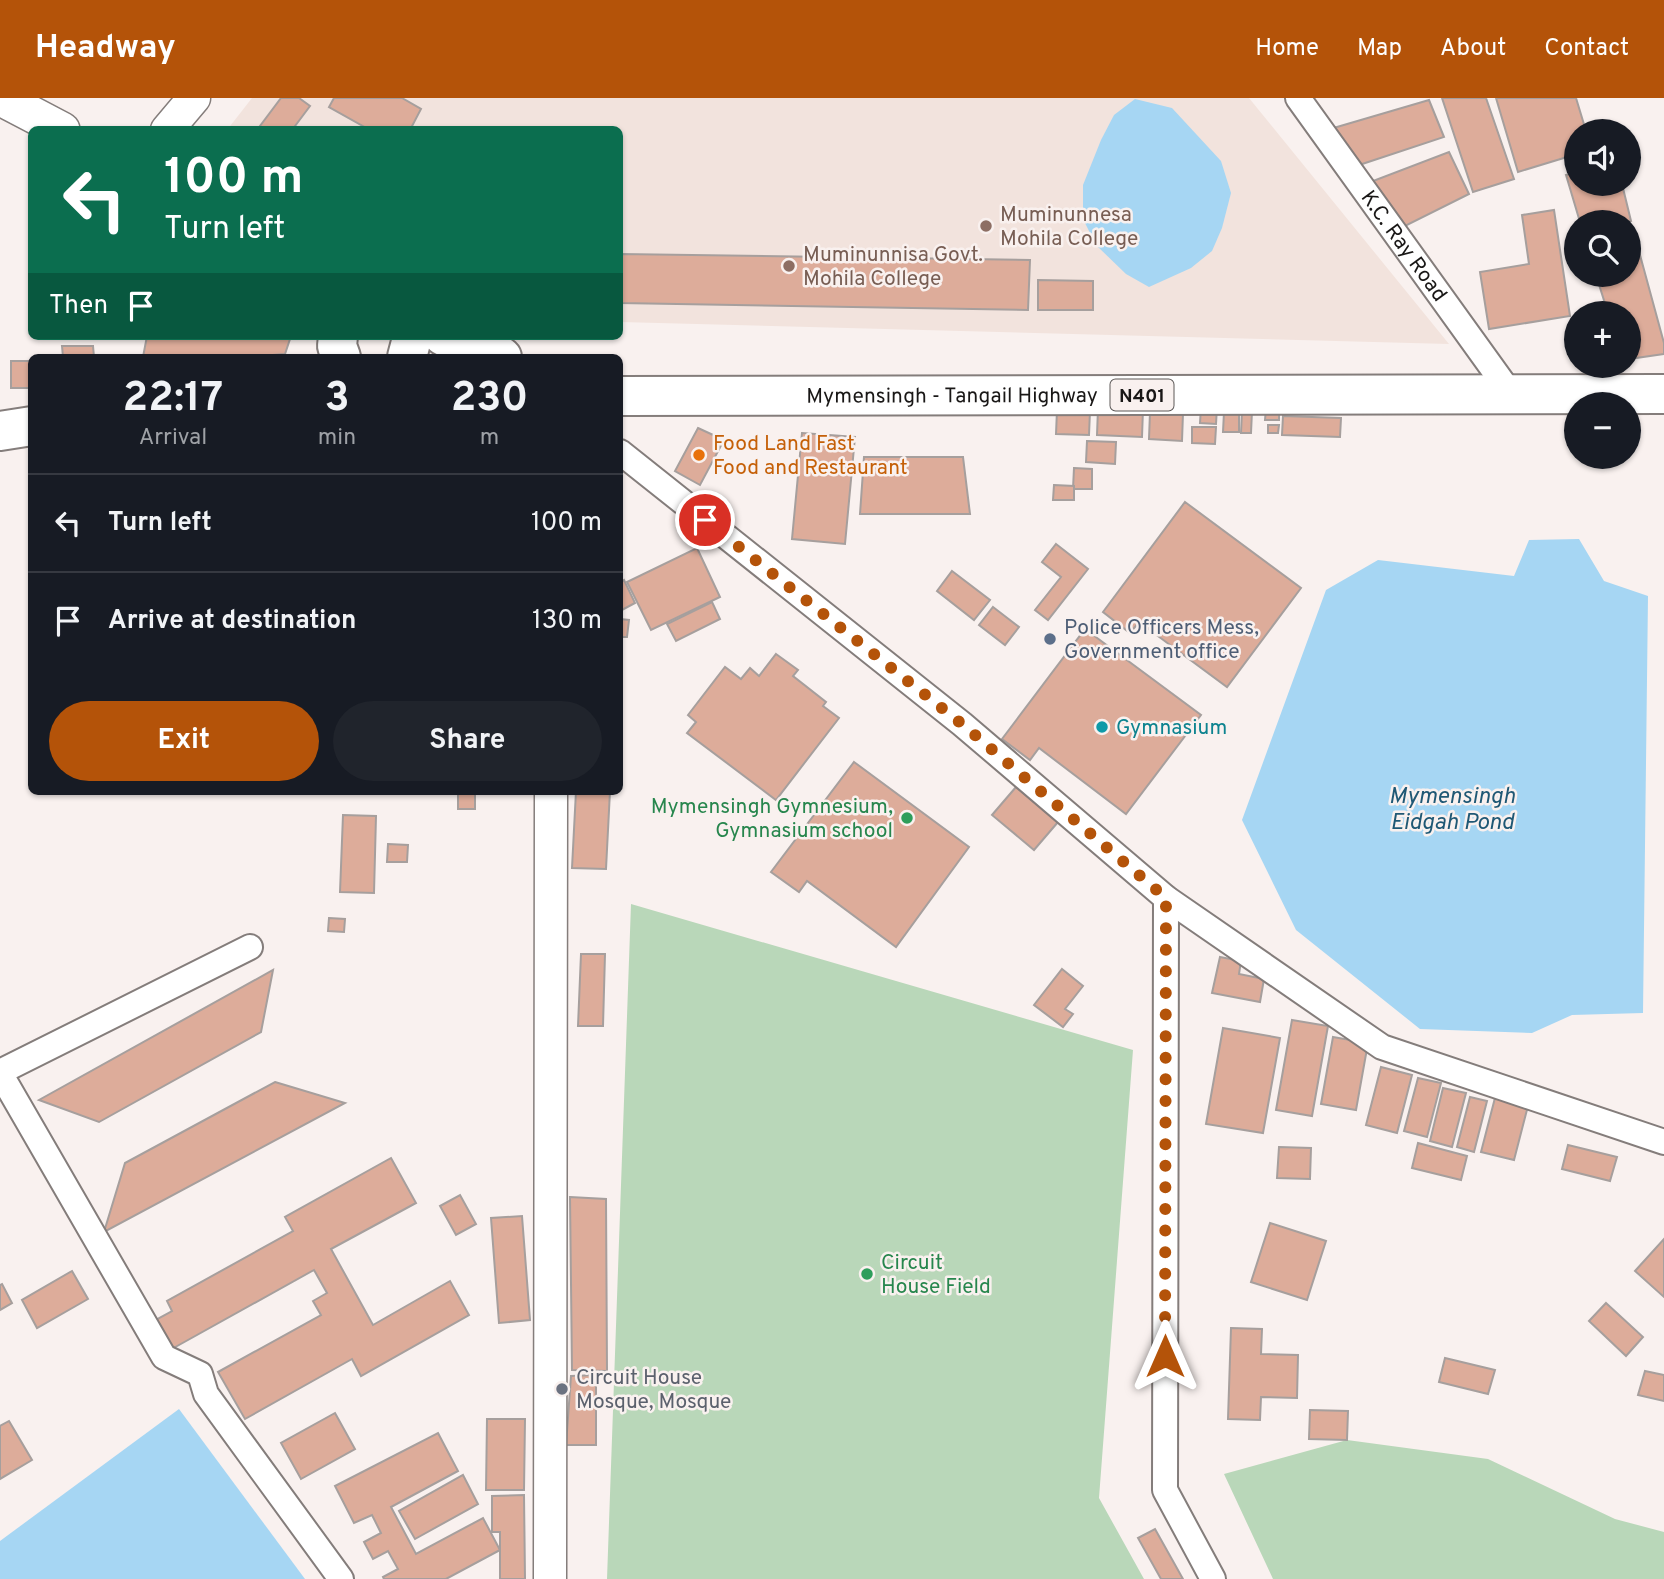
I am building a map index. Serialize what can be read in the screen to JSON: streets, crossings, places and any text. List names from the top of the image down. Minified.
{"streets":{"main road":["Mymensingh - Tangail Highway","N401"],"street":["K.C. Ray Road"]},"crossings":[["K.C. Ray Road","Mymensingh - Tangail Highway"]],"water":["Mymensingh Eidgah Pond"],"places":["Muminunnesa Mohila College","Muminunnisa Govt. Mohila College","Food Land Fast Food and Restaurant","Police Officers Mess, Government office","Gymnasium","Mymensingh Gymnesium, Gymnasium school","Circuit House Field","Circuit House Mosque, Mosque"],"page":{"header":"Headway","nav":["Home","Map","About","Contact"],"map_buttons":["+","−"],"turn":["100 m","Turn left"],"then":"Then","eta":["22:17","Arrival","3","min","230","m"],"list":[{"name":"Turn left","value":"100 m"},{"name":"Arrive at destination","value":"130 m"}],"buttons":["Exit","Share"]}}
